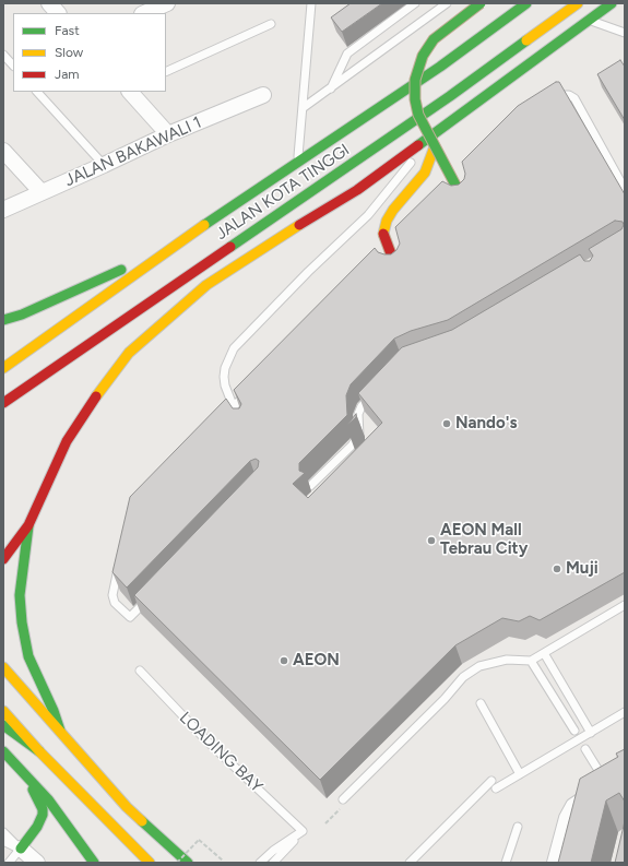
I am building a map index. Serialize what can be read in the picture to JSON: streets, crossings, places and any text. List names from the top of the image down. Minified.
{"streets":{"main road":["JALAN KOTA TINGGI"],"street":["JALAN BAKAWALI 1"],"lane":["LOADING BAY"]},"places":["Nando's","AEON Mall Tebrau City","Muji","AEON"],"legend":["Fast","Slow","Jam"]}
